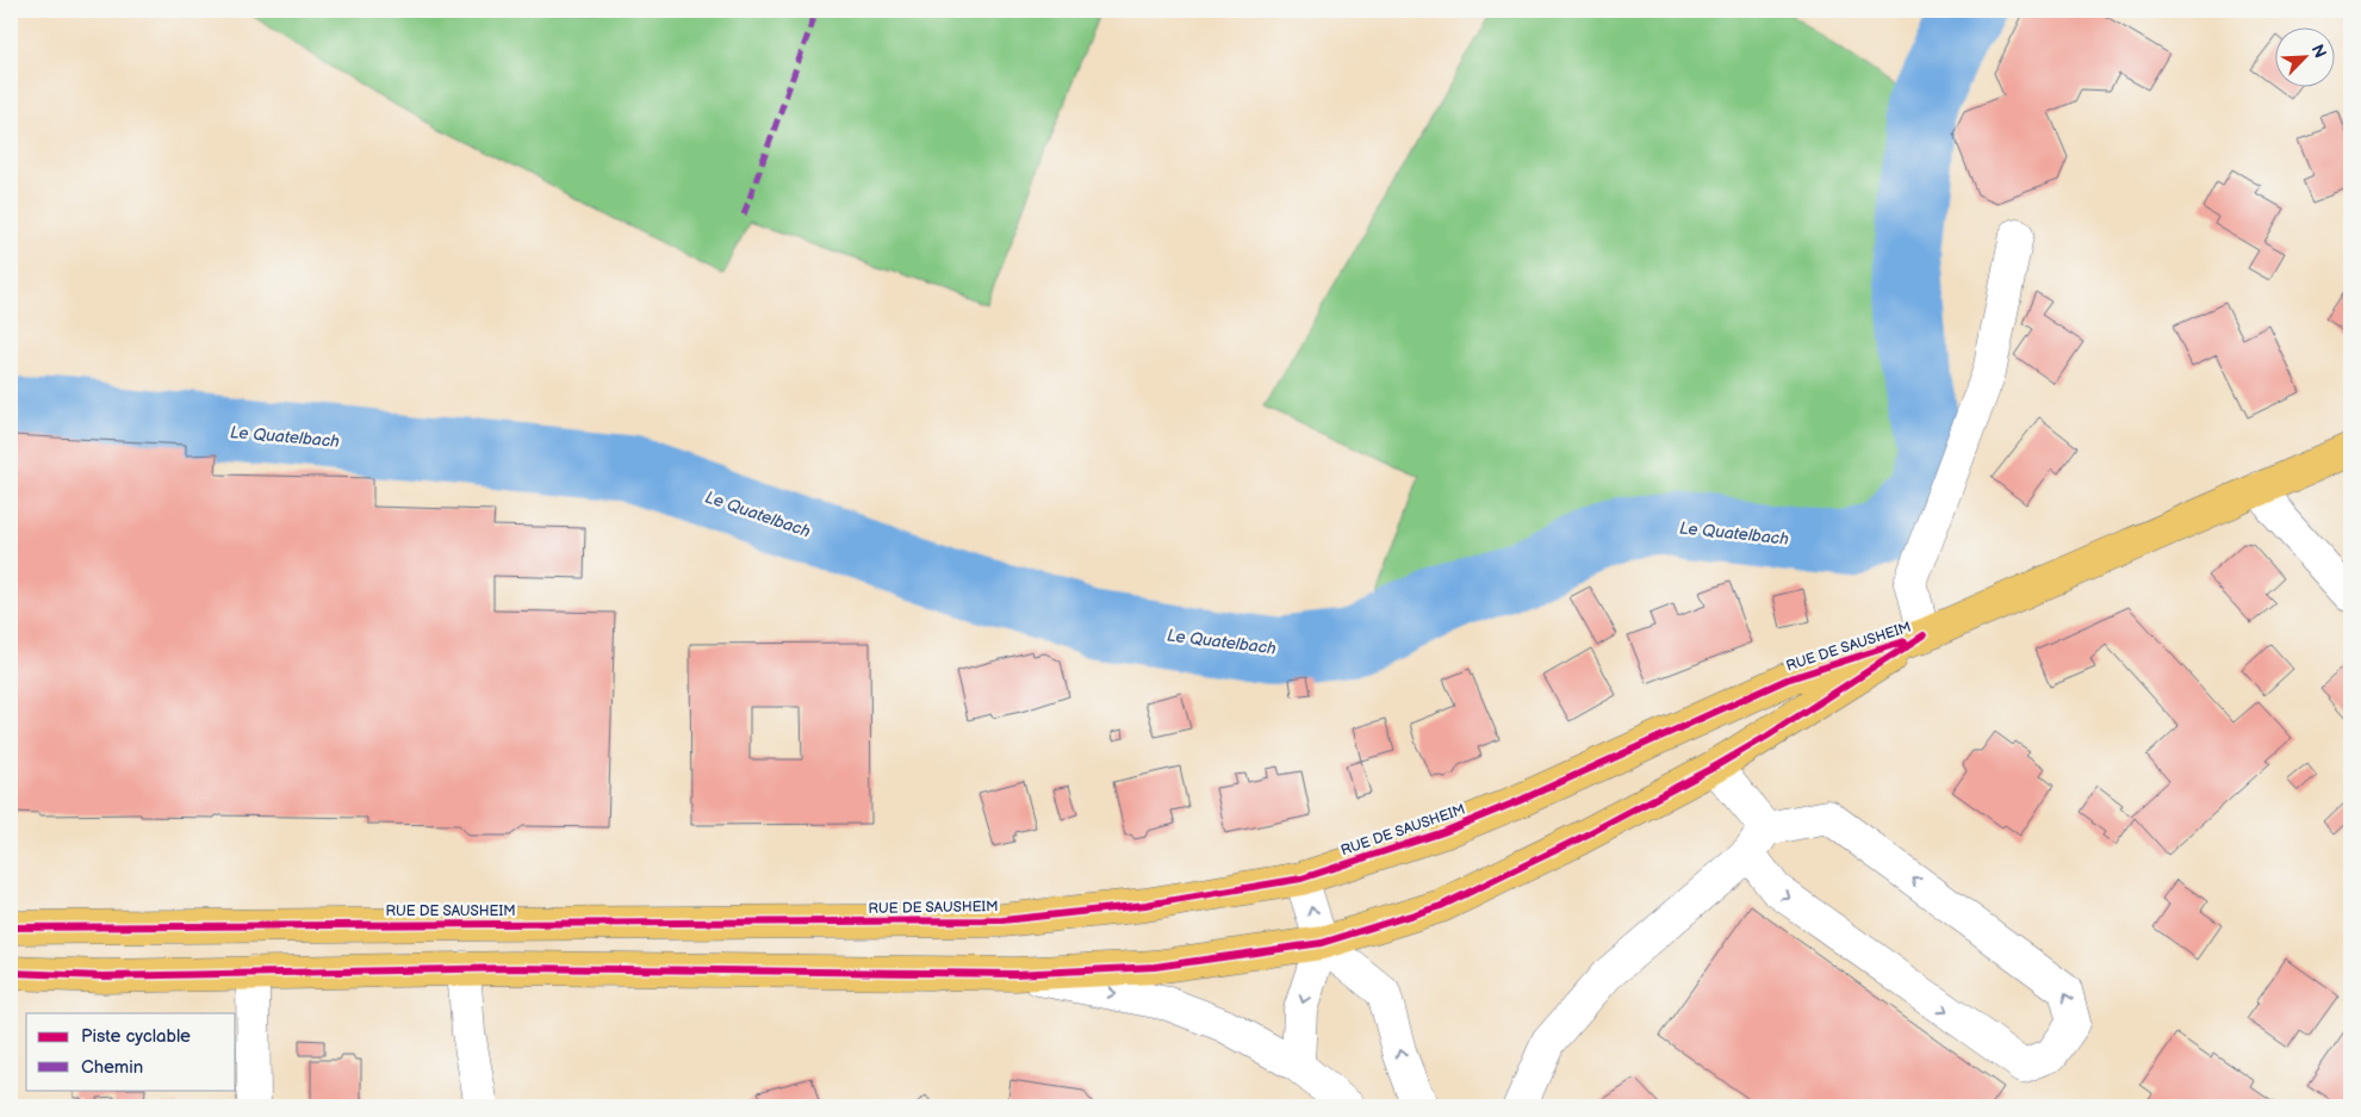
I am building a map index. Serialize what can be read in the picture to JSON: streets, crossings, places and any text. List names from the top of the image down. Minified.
{"streets":{"main road":["RUE DE SAUSHEIM"]},"water":["Le Quatelbach"],"legend":["Piste cyclable","Chemin"],"north":"top right"}
